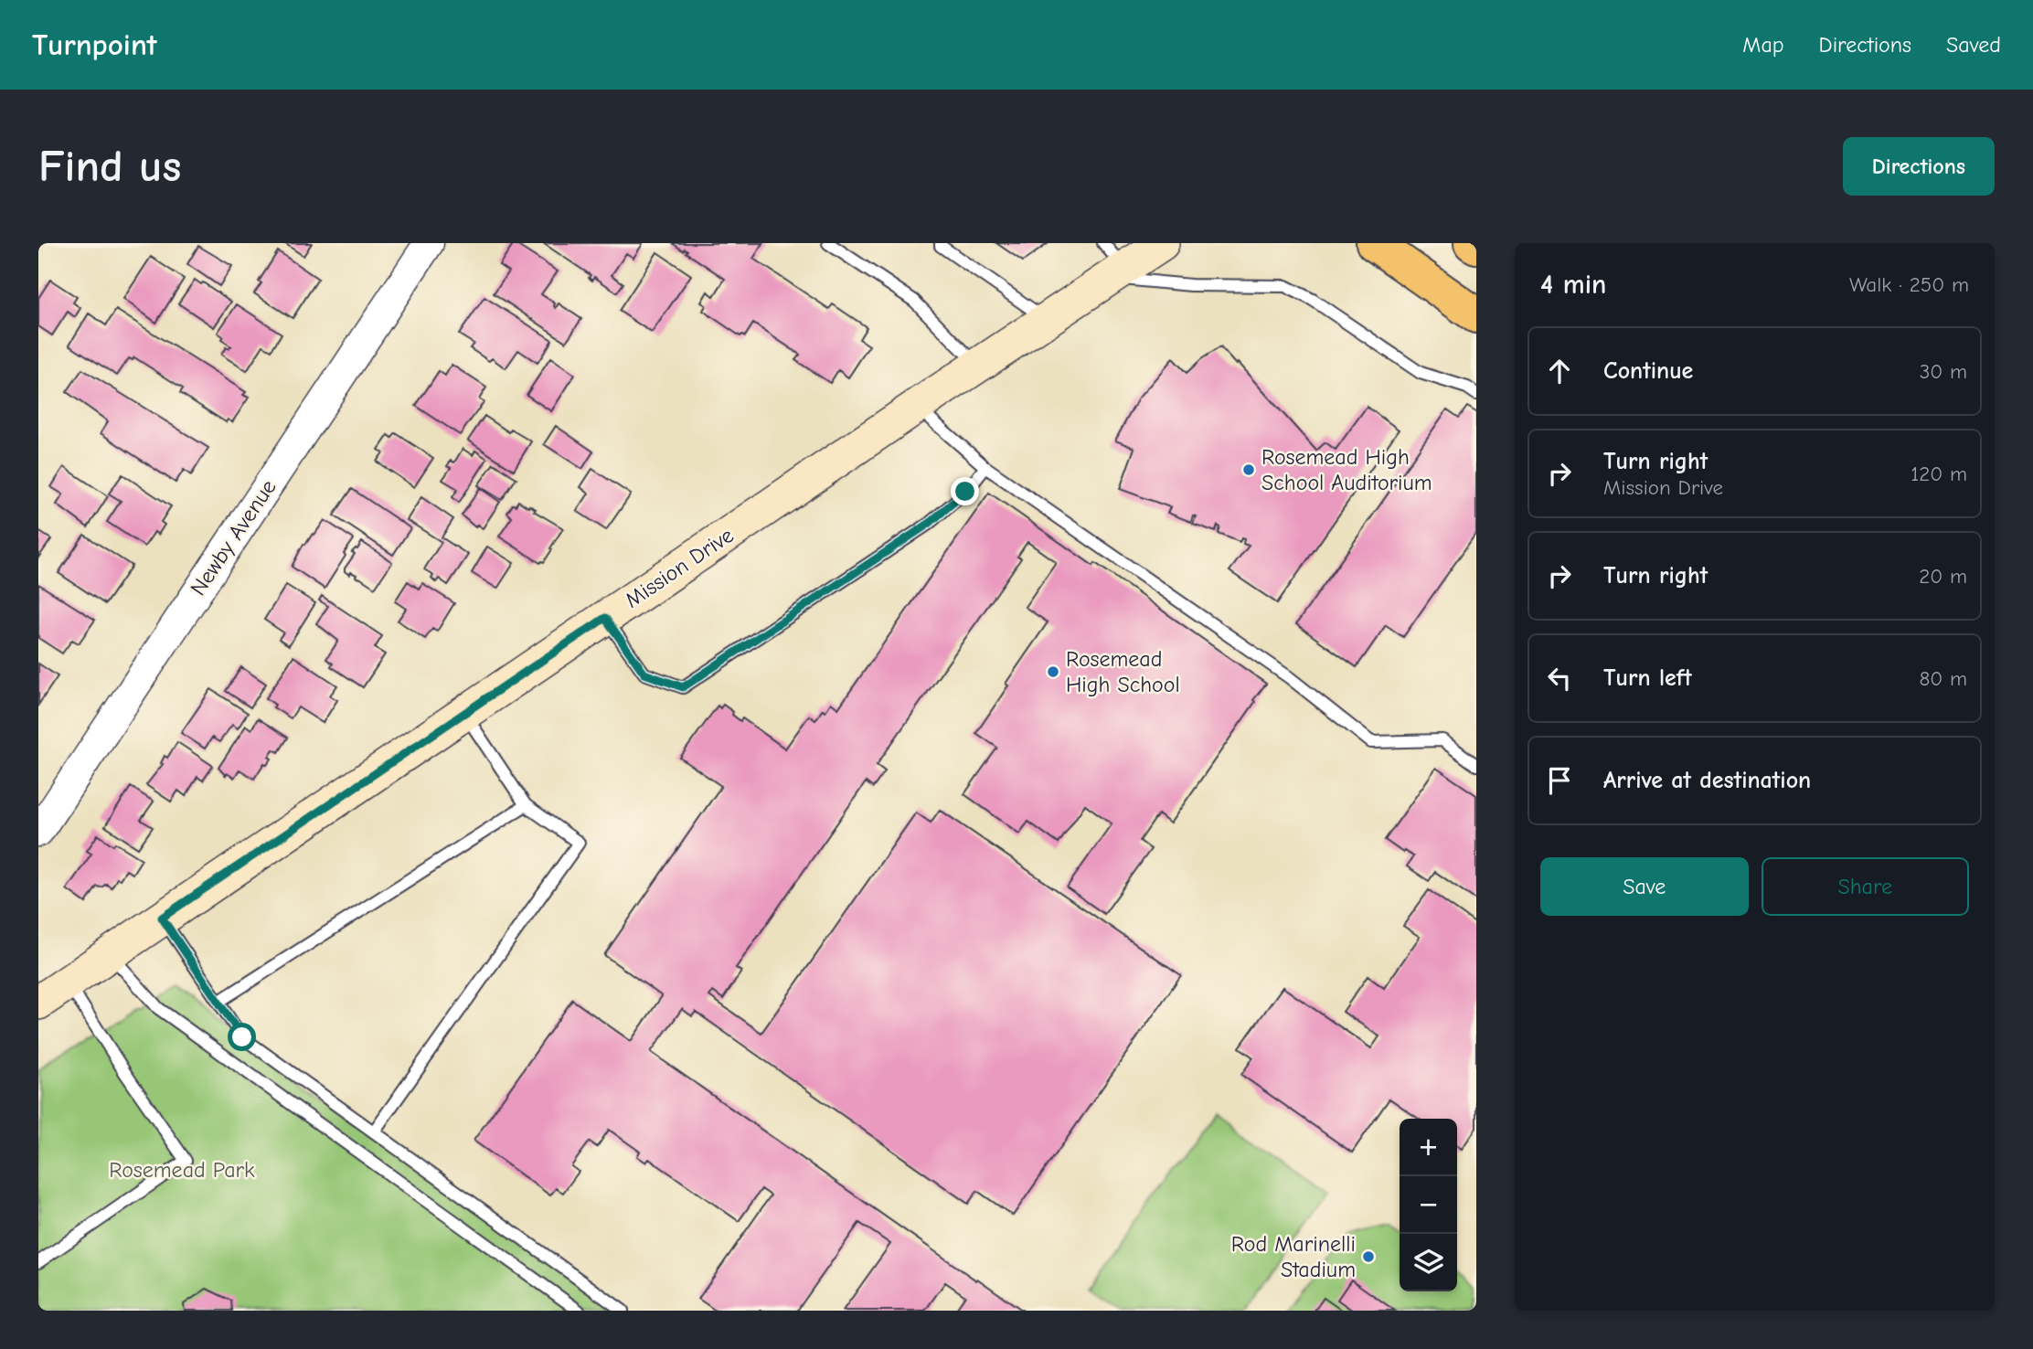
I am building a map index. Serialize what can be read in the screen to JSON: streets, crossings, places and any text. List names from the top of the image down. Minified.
{"streets":{"main road":["Mission Drive"],"street":["Newby Avenue"]},"parks":["Rosemead Park"],"places":["Rosemead High School Auditorium","Rosemead High School","Rod Marinelli Stadium"],"page":{"header":"Turnpoint","nav":["Map","Directions","Saved"],"buttons":["Directions",["Save","Share"]],"title":"Find us","heading":["4 min","Walk · 250 m"],"list":[["Continue","30 m"],["Turn right","Mission Drive","120 m"],["Turn right","20 m"],["Turn left","80 m"],"Arrive at destination"],"map_buttons":["+","−"]}}
